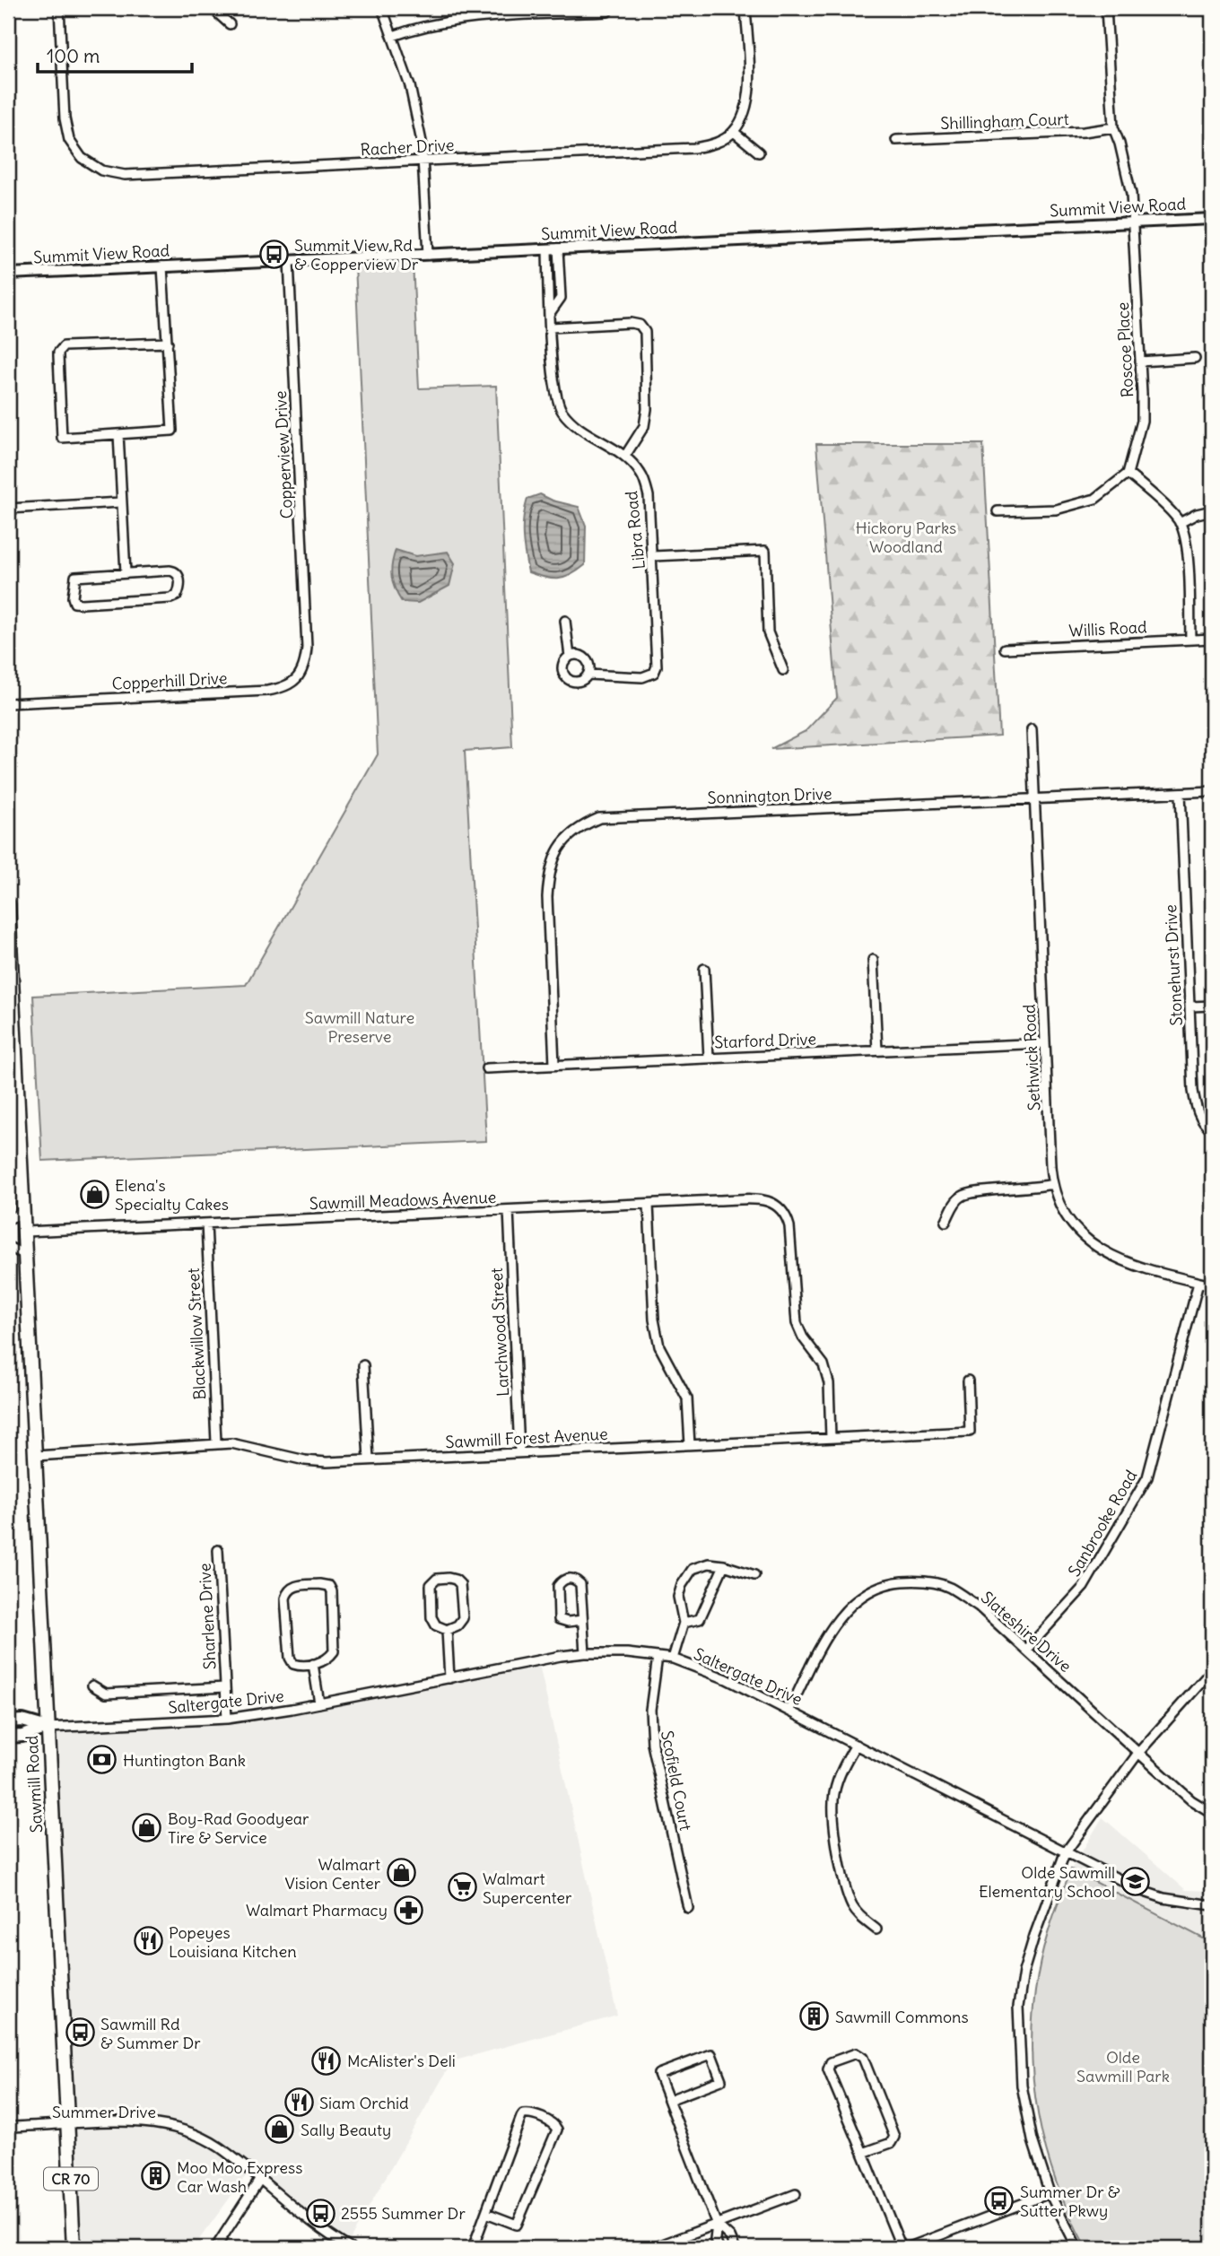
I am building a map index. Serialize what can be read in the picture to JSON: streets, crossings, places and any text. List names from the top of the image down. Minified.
{"streets":{"main road":["Sawmill Road","CR 70"],"street":["Shillingham Court","Racher Drive","Summit View Road","Roscoe Place","Copperview Drive","Libra Road","Willis Road","Copperhill Drive","Sonnington Drive","Stonehurst Drive","Starford Drive","Sethwick Road","Sawmill Meadows Avenue","Larchwood Street","Blackwillow Street","Sawmill Forest Avenue","Sanbrooke Road","Sharlene Drive","Slateshire Drive","Saltergate Drive","Scofield Court","Summer Drive"]},"crossings":[["Shillingham Court","Roscoe Place"],["Summit View Road","Roscoe Place"],["Summit View Road","Copperview Drive"],["Summit View Road","Libra Road"],["Copperview Drive","Copperhill Drive"],["Sonnington Drive","Stonehurst Drive"],["Sonnington Drive","Starford Drive"],["Sonnington Drive","Sethwick Road"],["Starford Drive","Sethwick Road"],["Sethwick Road","Sanbrooke Road"],["Sawmill Meadows Avenue","Larchwood Street"],["Sawmill Meadows Avenue","Blackwillow Street"],["Sawmill Meadows Avenue","Sawmill Forest Avenue"],["Sawmill Meadows Avenue","Sawmill Road"],["Larchwood Street","Sawmill Forest Avenue"],["Blackwillow Street","Sawmill Forest Avenue"],["Sawmill Forest Avenue","Sawmill Road"],["Sanbrooke Road","Slateshire Drive"],["Sharlene Drive","Saltergate Drive"],["Slateshire Drive","Saltergate Drive"],["Saltergate Drive","Scofield Court"],["Saltergate Drive","Sawmill Road"],["Sawmill Road","Summer Drive"]],"parks":["Hickory Parks Woodland","Sawmill Nature Preserve","Olde Sawmill Park"],"places":{"bus stop":["Summit View Rd & Copperview Dr","Sawmill Rd & Summer Dr","Summer Dr & Sutter Pkwy","2555 Summer Dr"],"shop":["Elena's Specialty Cakes","Boy-Rad Goodyear Tire & Service","Walmart Vision Center","Sally Beauty"],"bank":["Huntington Bank"],"school or university":["Olde Sawmill Elementary School"],"supermarket":["Walmart Supercenter"],"pharmacy":["Walmart Pharmacy"],"restaurant":["Popeyes Louisiana Kitchen","McAlister's Deli","Siam Orchid"],"building":["Sawmill Commons","Moo Moo Express Car Wash"]},"scale_bar":"100 m"}
